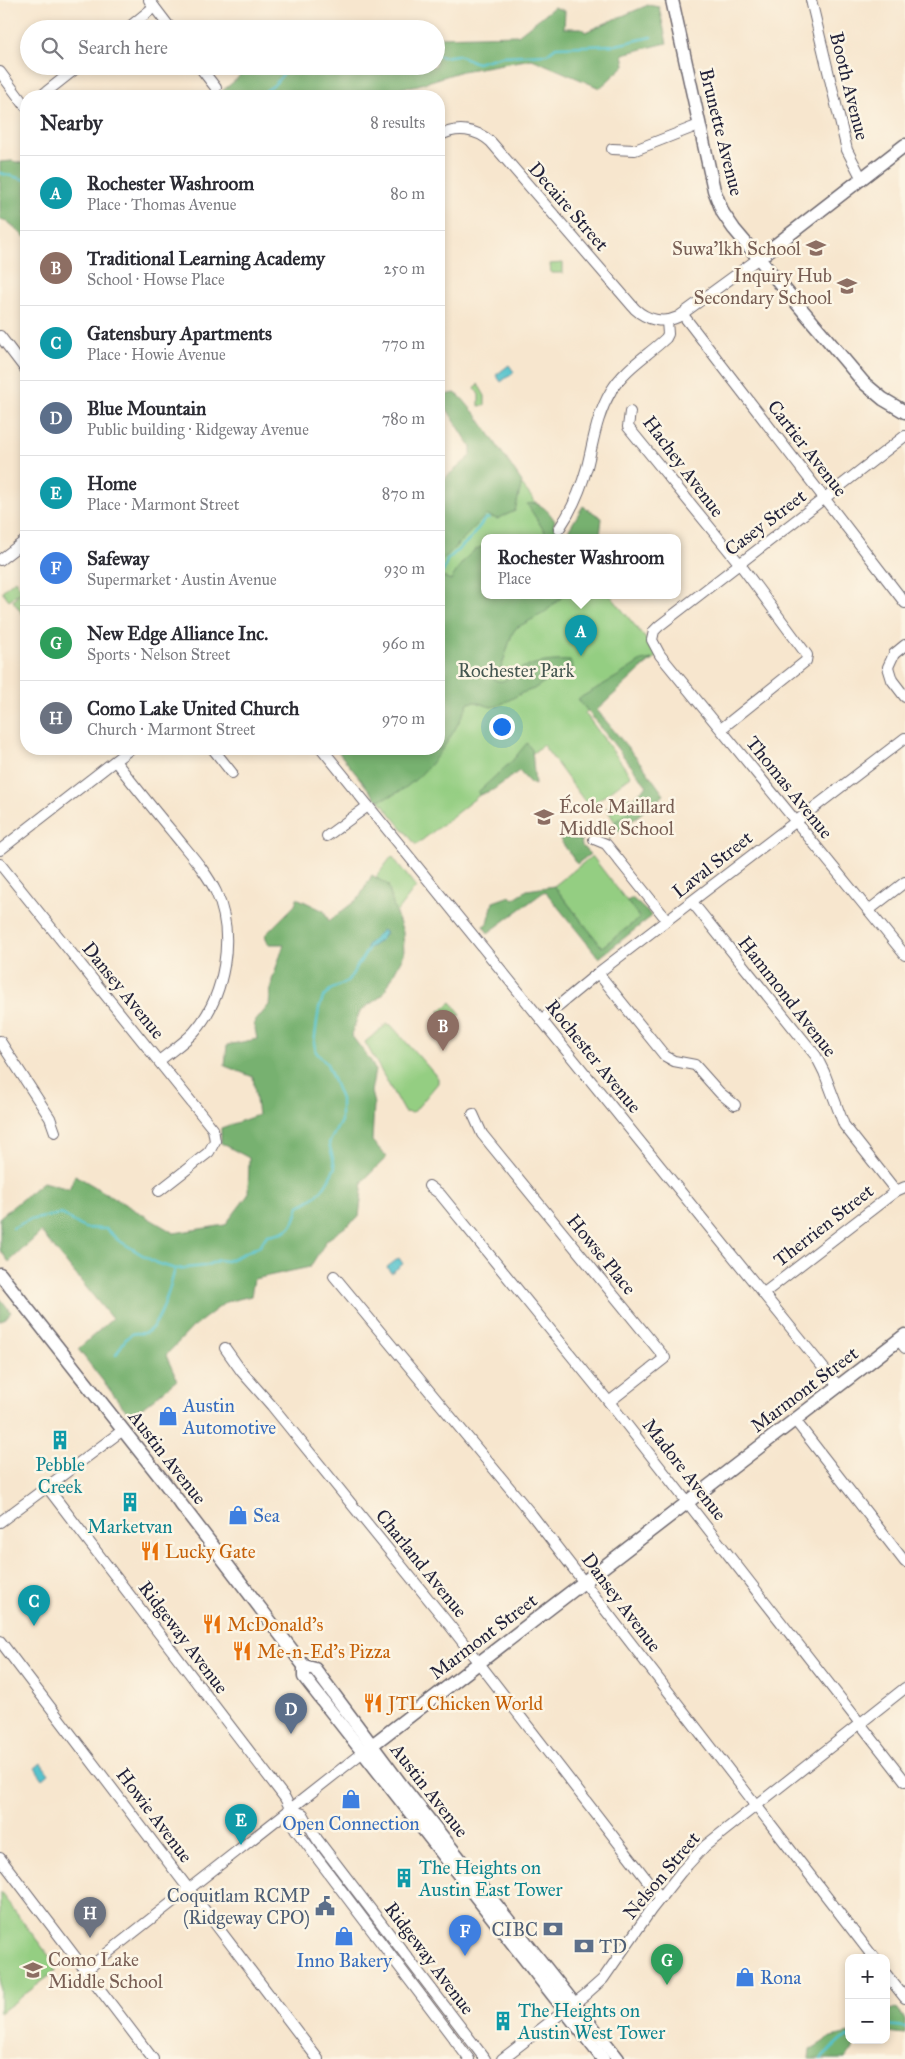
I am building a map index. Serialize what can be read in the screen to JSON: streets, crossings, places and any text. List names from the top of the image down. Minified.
{"streets":{"main road":["Brunette Avenue","Marmont Street","Austin Avenue"],"street":["Booth Avenue","Decaire Street","Cartier Avenue","Hachey Avenue","Casey Street","Thomas Avenue","Laval Street","Dansey Avenue","Hammond Avenue","Rochester Avenue","Therrien Street","Howse Place","Madore Avenue","Charland Avenue","Ridgeway Avenue","Howie Avenue","Nelson Street"]},"crossings":[["Cartier Avenue","Casey Street"],["Hachey Avenue","Casey Street"],["Hachey Avenue","Thomas Avenue"],["Casey Street","Thomas Avenue"],["Thomas Avenue","Laval Street"],["Laval Street","Hammond Avenue"],["Laval Street","Rochester Avenue"],["Dansey Avenue","Marmont Street"],["Dansey Avenue","Nelson Street"],["Hammond Avenue","Therrien Street"],["Rochester Avenue","Therrien Street"],["Rochester Avenue","Marmont Street"],["Howse Place","Madore Avenue"],["Marmont Street","Austin Avenue"],["Marmont Street","Madore Avenue"],["Marmont Street","Charland Avenue"],["Marmont Street","Ridgeway Avenue"],["Marmont Street","Howie Avenue"],["Austin Avenue","Nelson Street"],["Madore Avenue","Nelson Street"],["Charland Avenue","Nelson Street"]],"parks":["Rochester Park"],"places":{"school or university":["Suwa'lkh School","Inquiry Hub Secondary School","École Maillard Middle School","Como Lake Middle School"],"shop":["Austin Automotive","Sea","Open Connection","Inno Bakery","Rona"],"building":["Pebble Creek","Marketvan","The Heights on Austin East Tower","The Heights on Austin West Tower"],"restaurant":["Lucky Gate","McDonald's","Me-n-Ed's Pizza","JTL Chicken World"],"public building":["Coquitlam RCMP (Ridgeway CPO)"],"bank":["CIBC","TD"]},"page":{"search":"Search here","heading":["Nearby","8 results"],"list":[{"mark":"A","name":"Rochester Washroom","note":"Place · Thomas Avenue","value":"80 m"},{"mark":"B","name":"Traditional Learning Academy","note":"School · Howse Place","value":"250 m"},{"mark":"C","name":"Gatensbury Apartments","note":"Place · Howie Avenue","value":"770 m"},{"mark":"D","name":"Blue Mountain","note":"Public building · Ridgeway Avenue","value":"780 m"},{"mark":"E","name":"Home","note":"Place · Marmont Street","value":"870 m"},{"mark":"F","name":"Safeway","note":"Supermarket · Austin Avenue","value":"930 m"},{"mark":"G","name":"New Edge Alliance Inc.","note":"Sports · Nelson Street","value":"960 m"},{"mark":"H","name":"Como Lake United Church","note":"Church · Marmont Street","value":"970 m"}],"popup":["Rochester Washroom","Place"],"pins":["A","B","C","D","E","H","F","G"],"map_buttons":["+","−"]}}
